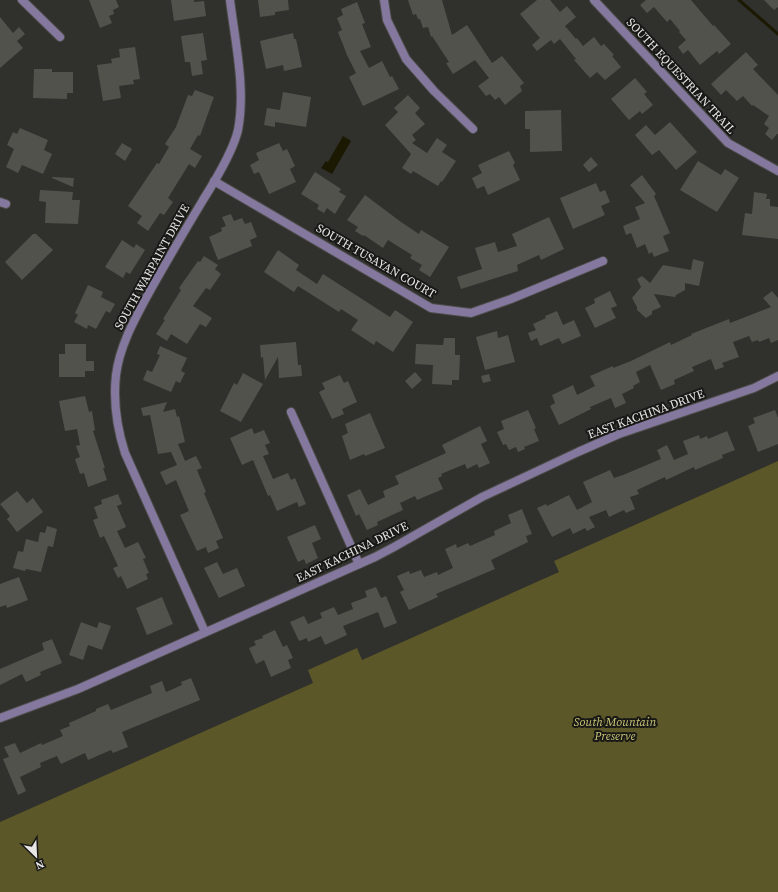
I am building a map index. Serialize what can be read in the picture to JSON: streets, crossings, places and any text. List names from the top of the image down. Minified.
{"streets":{"street":["SOUTH EQUESTRIAN TRAIL","SOUTH TUSAYAN COURT","SOUTH WARPAINT DRIVE","EAST KACHINA DRIVE"]},"crossings":[["SOUTH TUSAYAN COURT","SOUTH WARPAINT DRIVE"],["SOUTH WARPAINT DRIVE","EAST KACHINA DRIVE"]],"parks":["South Mountain Preserve"],"north":"bottom right"}
